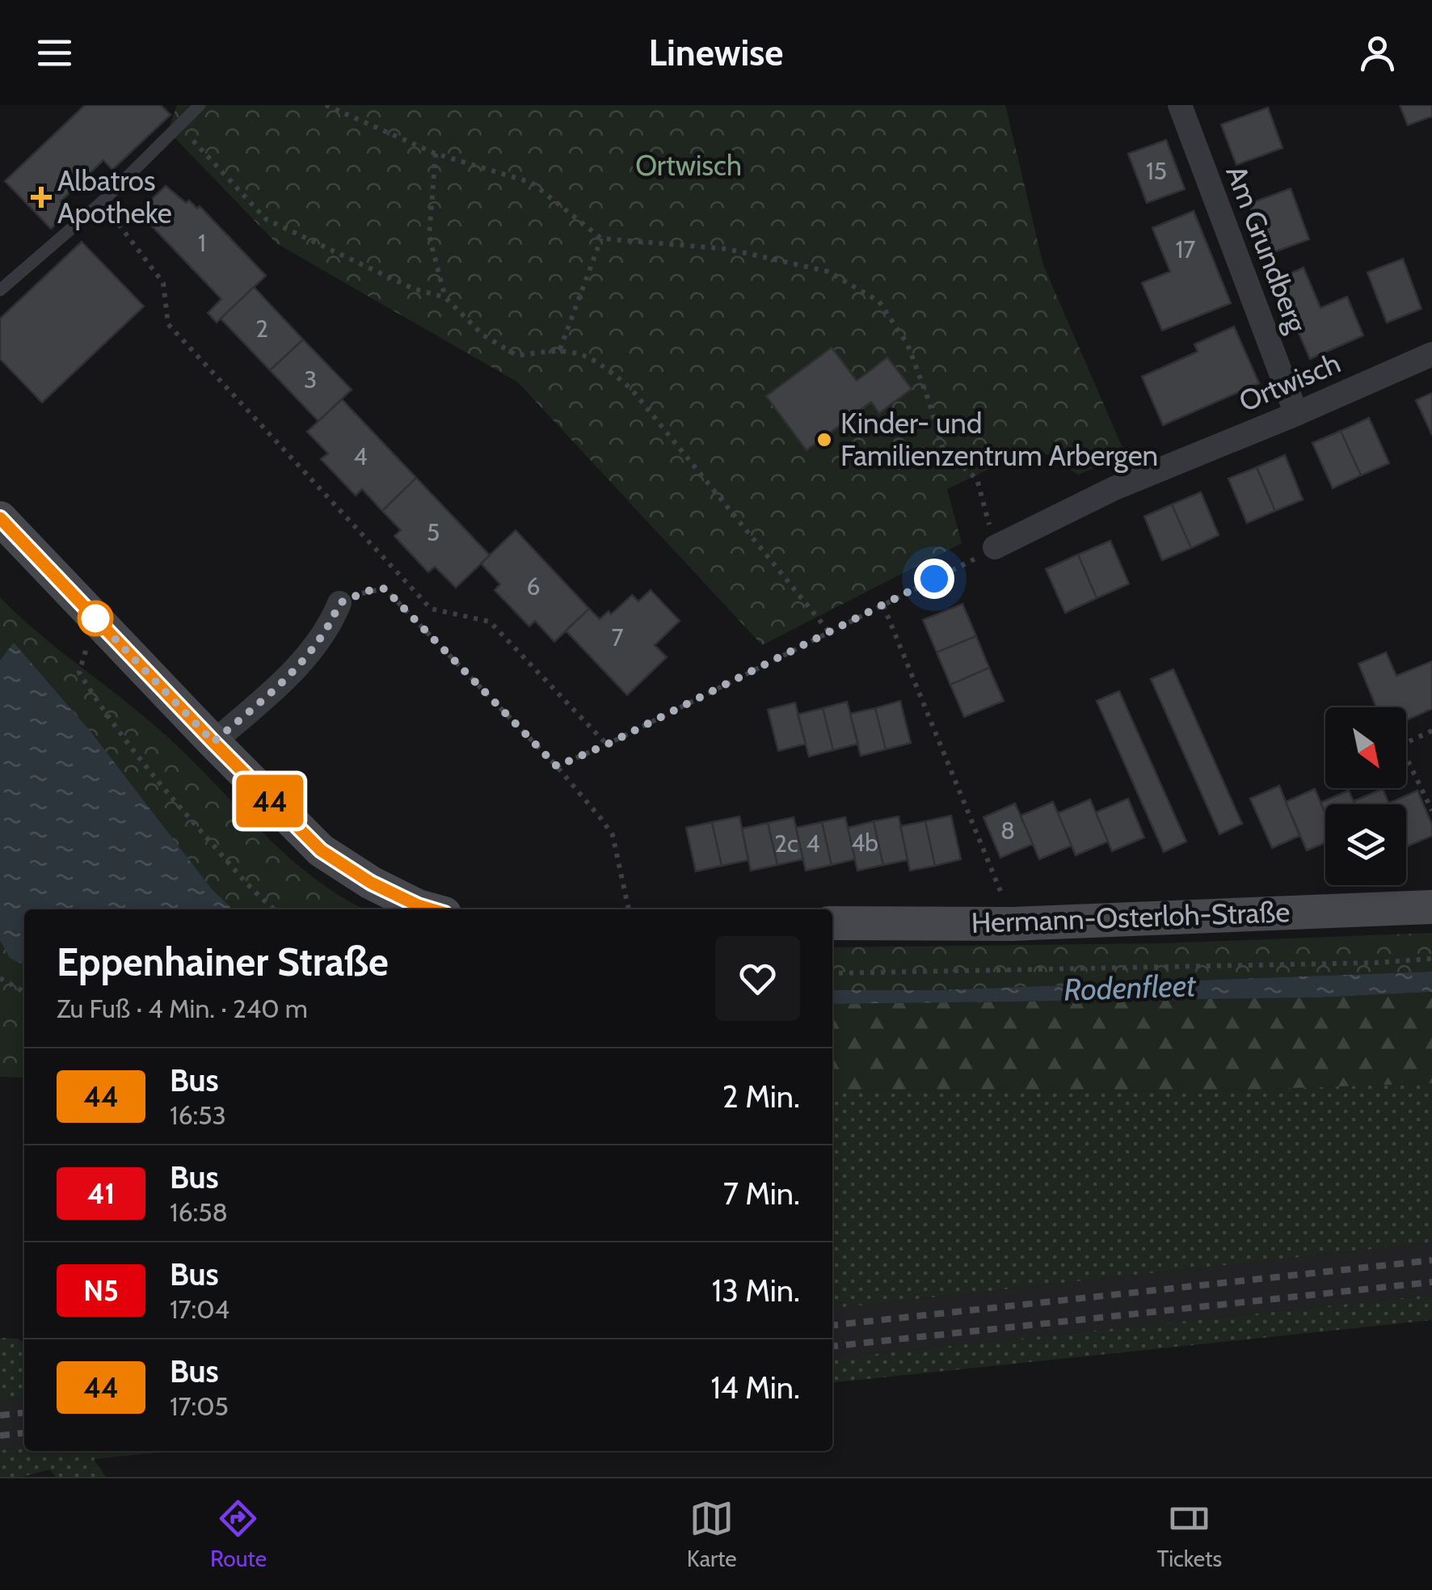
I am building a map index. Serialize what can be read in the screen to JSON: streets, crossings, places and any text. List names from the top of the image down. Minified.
{"streets":{"street":["Am Grundberg","Ortwisch","Hermann-Osterloh-Straße"]},"crossings":[["Am Grundberg","Ortwisch"]],"water":["Rodenfleet"],"parks":["Ortwisch"],"places":{"health":["Albatros Apotheke"],"other":["Kinder- und Familienzentrum Arbergen"]},"lines":["bus line 44"],"house_numbers":["15","1","17","2","3","4","5","6","7","8","4b","2c","4"],"north":"bottom right","page":{"header":"Linewise","on_map":"44","heading":["Eppenhainer Straße","Zu Fuß · 4 Min. · 240 m"],"list":[{"mark":"44","name":"Bus","note":"16:53","value":"2 Min."},{"mark":"41","name":"Bus","note":"16:58","value":"7 Min."},{"mark":"N5","name":"Bus","note":"17:04","value":"13 Min."},{"mark":"44","name":"Bus","note":"17:05","value":"14 Min."}],"tabs":["Route","Karte","Tickets"]}}
